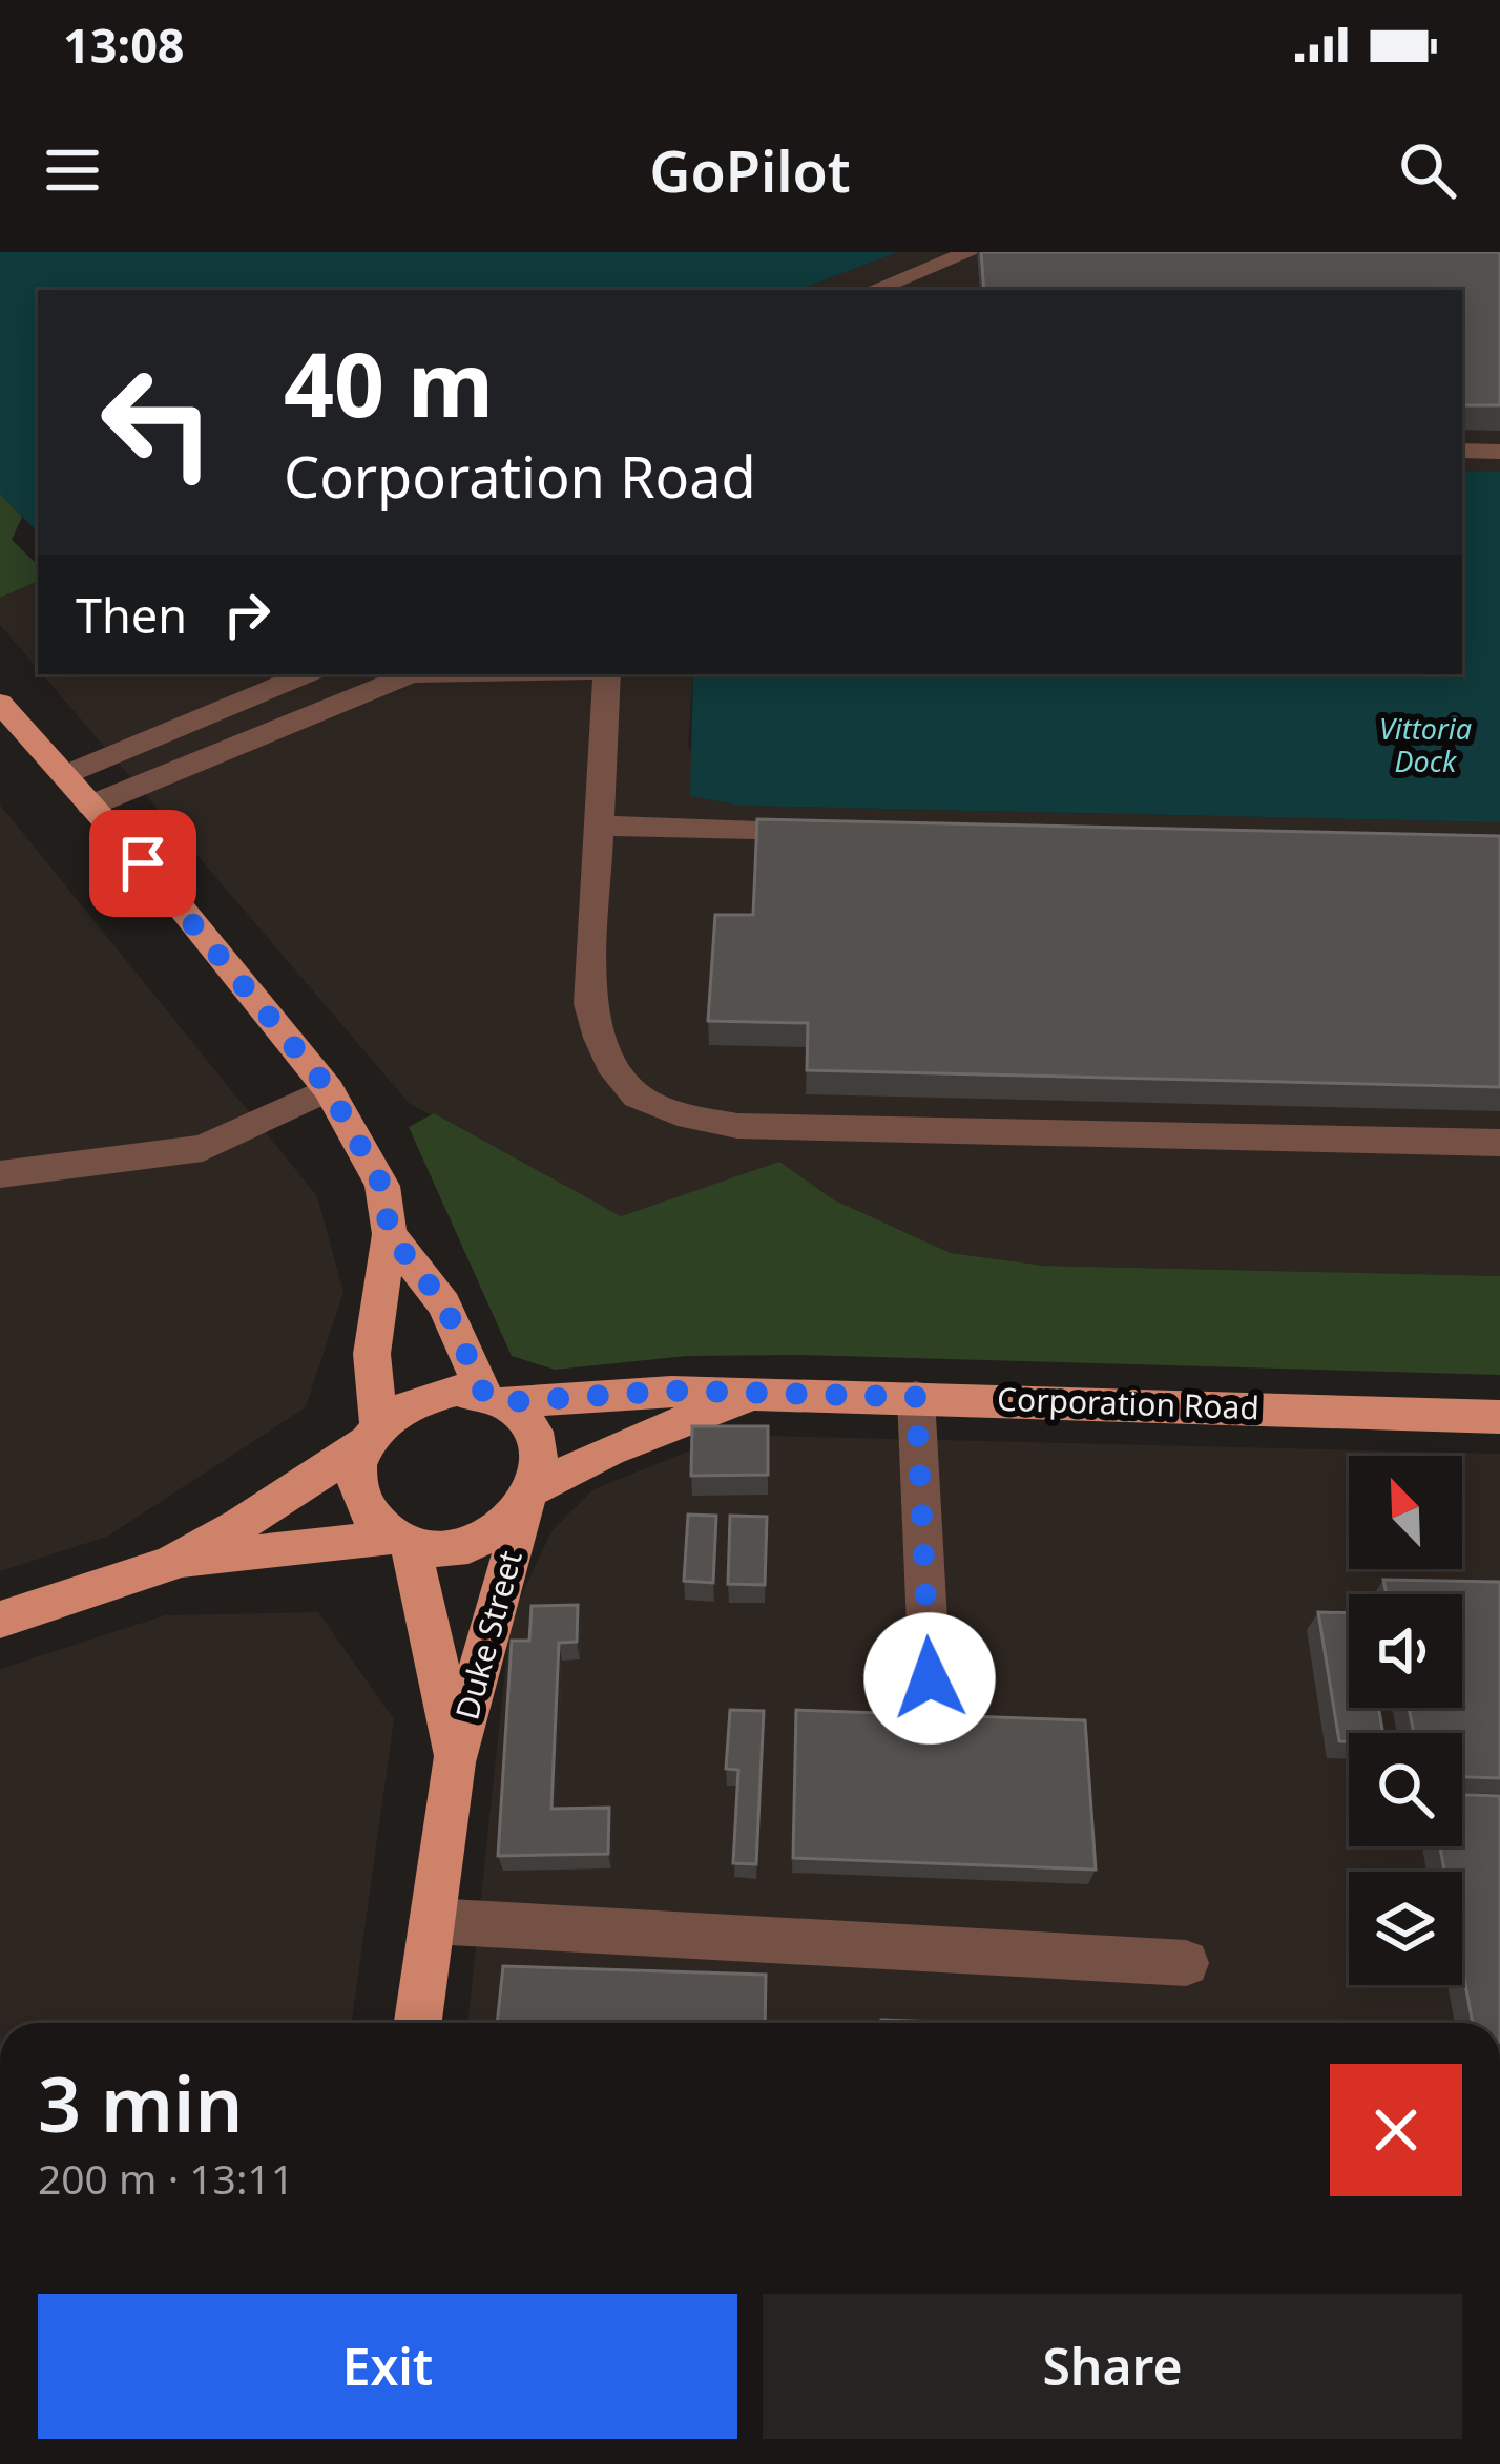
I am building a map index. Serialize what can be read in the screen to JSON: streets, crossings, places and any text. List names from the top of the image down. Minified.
{"streets":{"main road":["Corporation Road","Duke Street"]},"crossings":[["Corporation Road","Duke Street"]],"water":["Vittoria Dock"],"north":"top left","page":{"status":"13:08","header":"GoPilot","turn":["40 m","Corporation Road"],"then":"Then","heading":["3 min","200 m · 13:11"],"buttons":["Exit","Share"]}}
